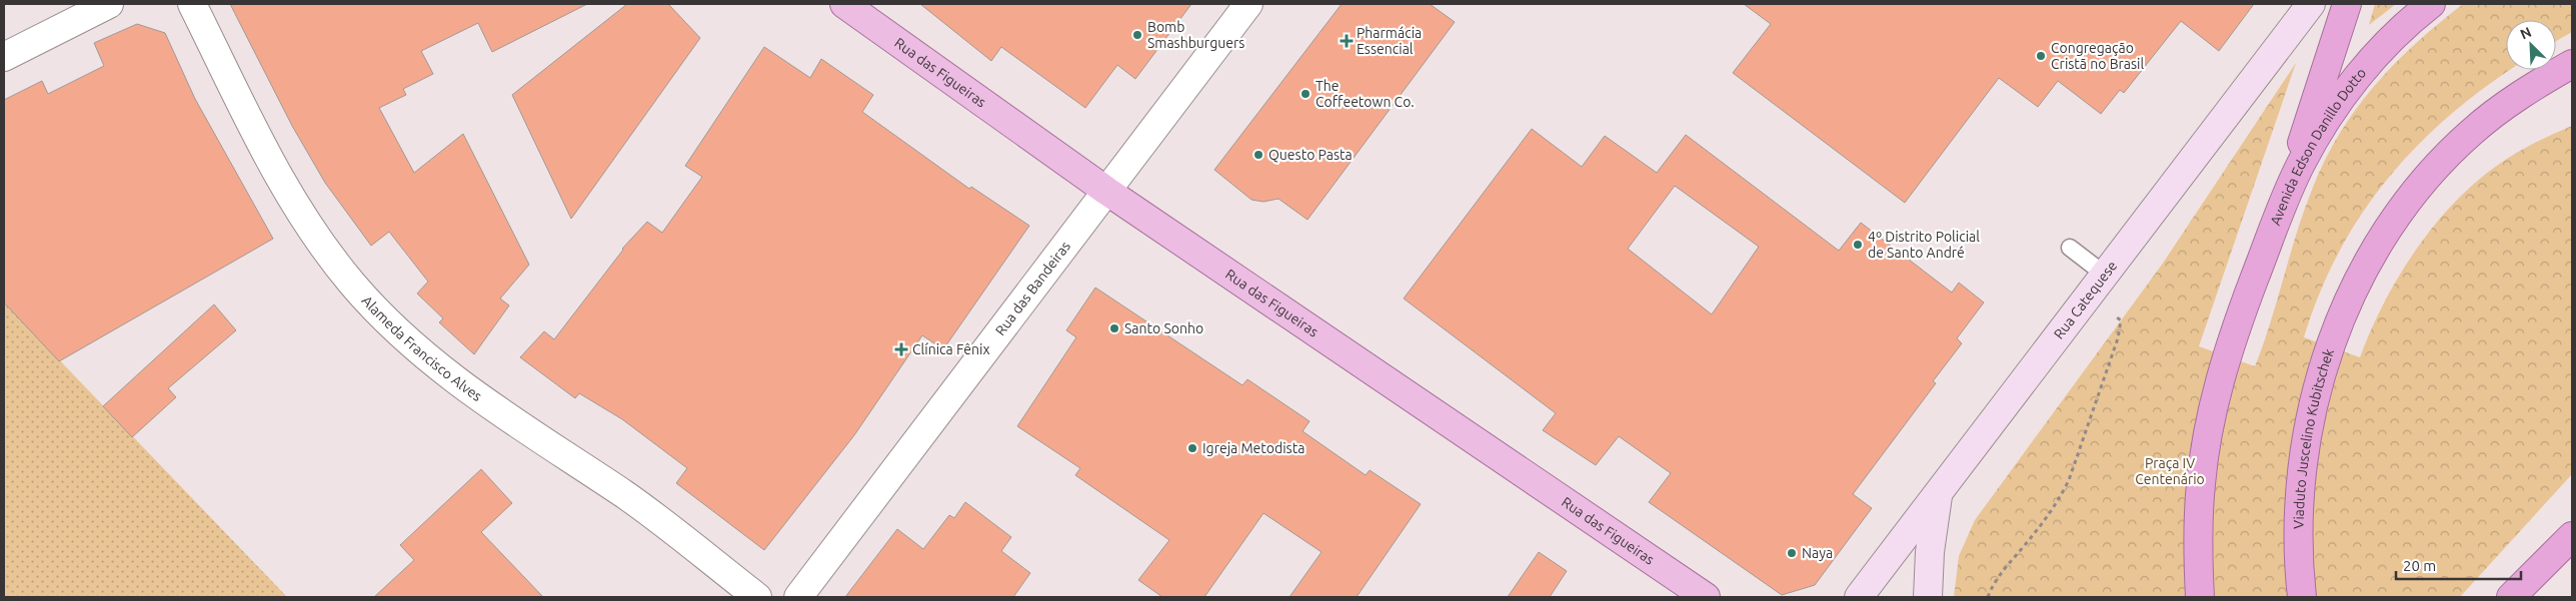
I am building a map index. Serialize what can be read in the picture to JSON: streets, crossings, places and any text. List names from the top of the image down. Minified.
{"streets":{"highway":["Avenida Edson Danillo Dotto","Viaduto Juscelino Kubitschek"],"main road":["Rua das Figueiras","Rua Catequese"],"street":["Rua das Bandeiras","Alameda Francisco Alves"]},"crossings":[["Rua das Figueiras","Rua das Bandeiras"]],"parks":["Praça IV Centenário"],"places":{"other":["Bomb Smashburguers","Congregação Cristã no Brasil","The Coffeetown Co.","Questo Pasta","4º Distrito Policial de Santo André","Santo Sonho","Igreja Metodista","Naya"],"health":["Pharmácia Essencial","Clínica Fênix"]},"scale_bar":"20 m","north":"top left"}
